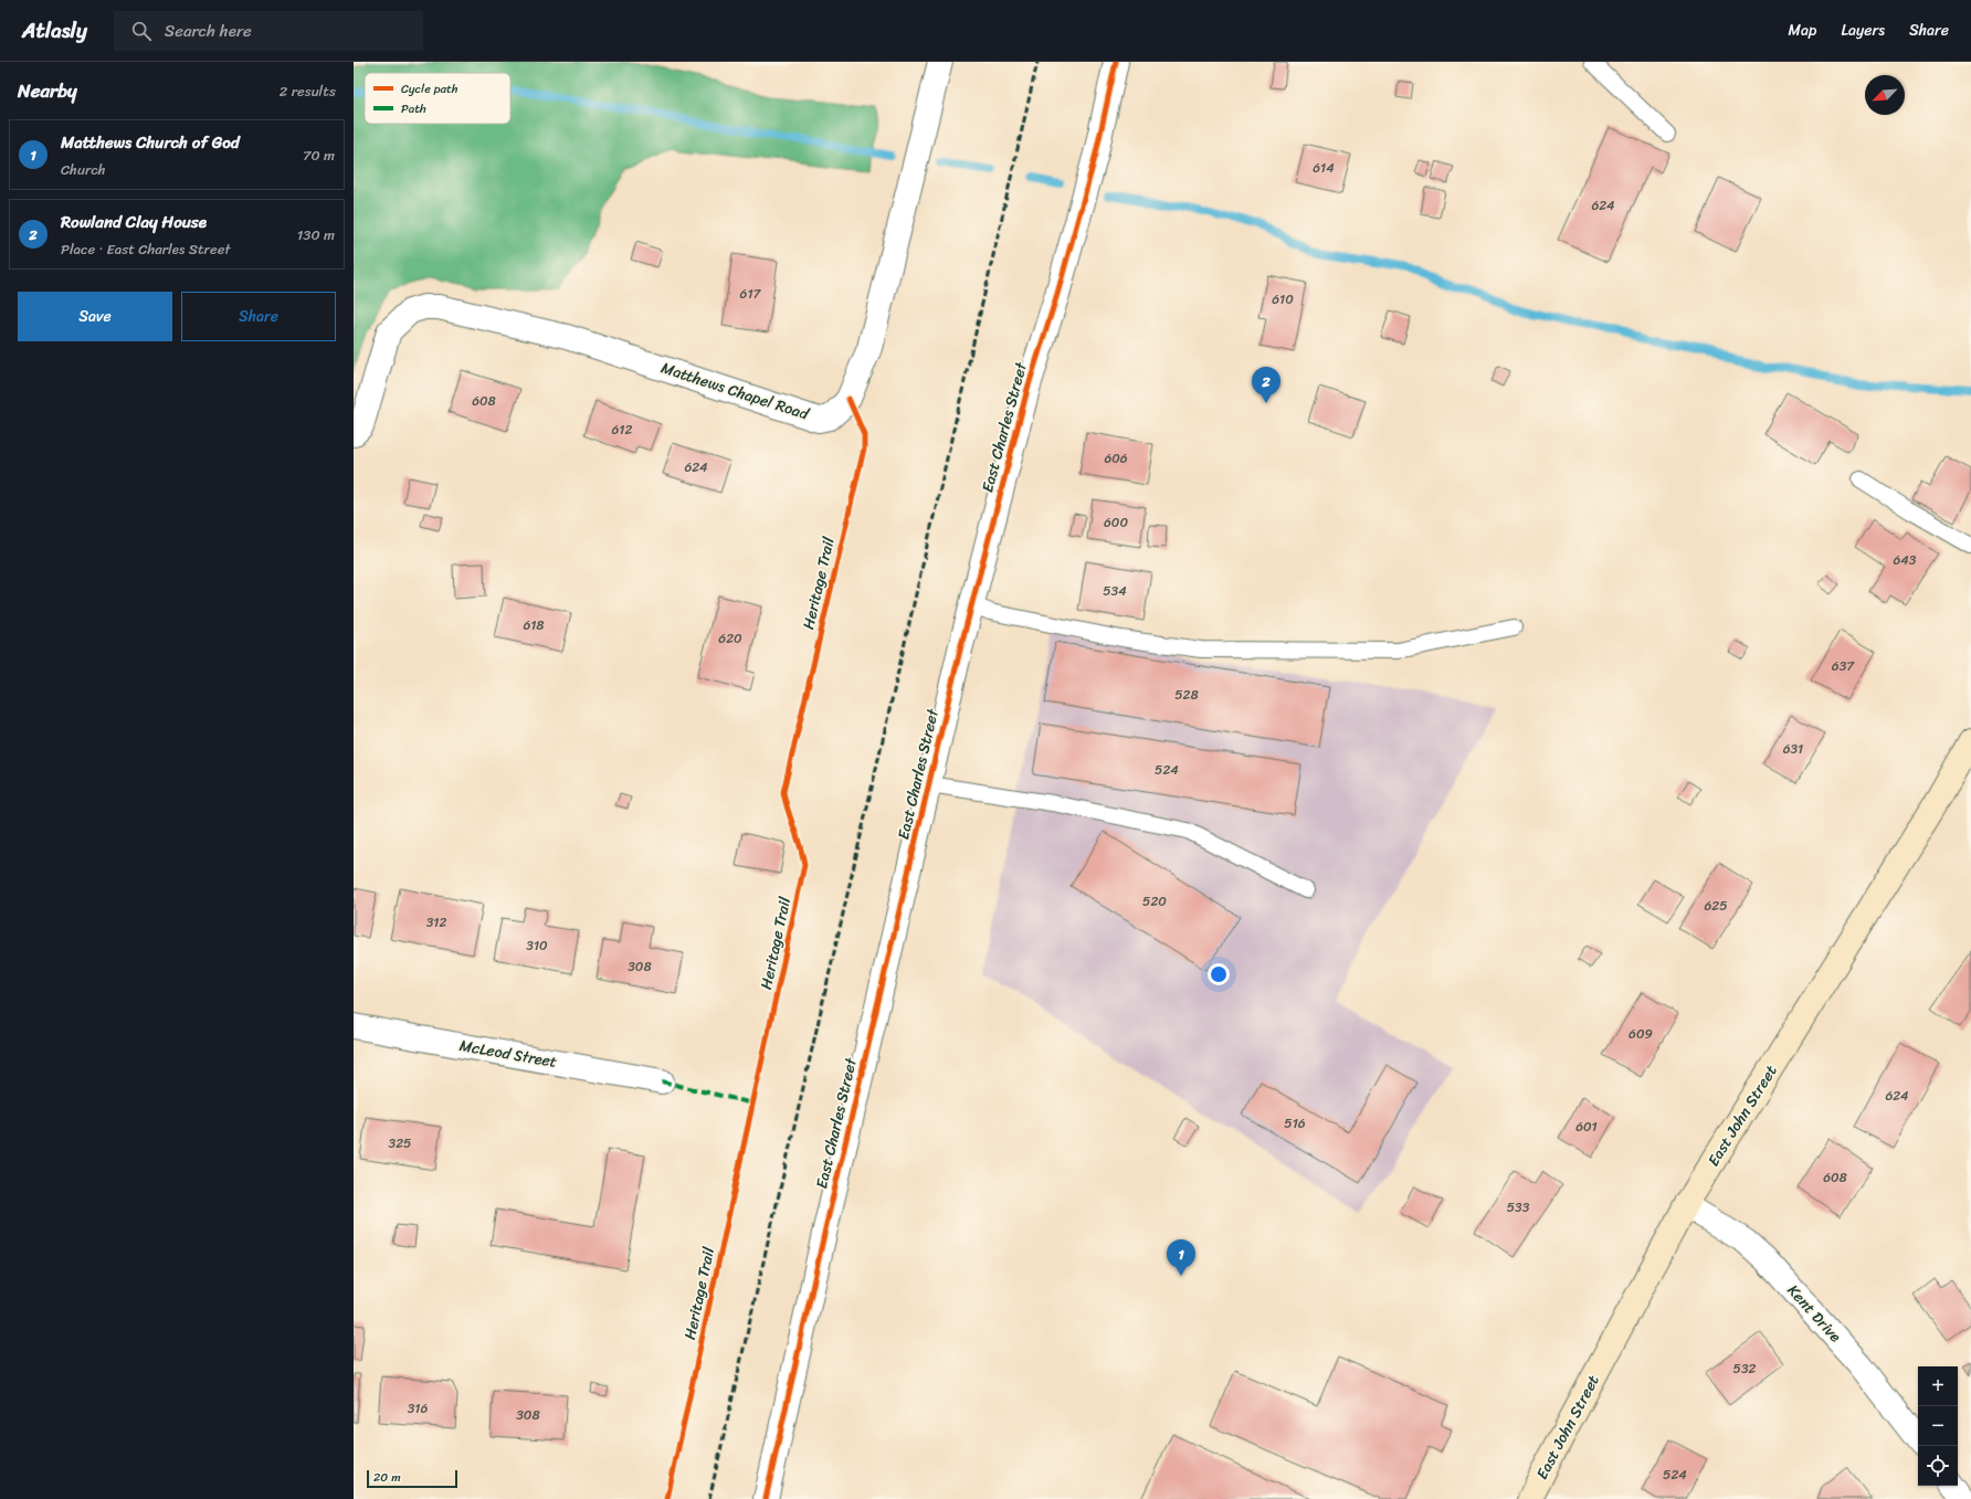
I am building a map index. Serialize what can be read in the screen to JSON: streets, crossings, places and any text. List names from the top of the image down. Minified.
{"streets":{"main road":["East John Street"],"street":["Matthews Chapel Road","East Charles Street","McLeod Street","Kent Drive"],"cycle path":["Heritage Trail"]},"crossings":[["East John Street","Kent Drive"]],"house_numbers":["614","624","617","610","608","612","606","624","600","643","534","618","620","637","528","631","524","520","625","312","310","308","609","624","516","601","325","608","533","532","316","308","524"],"legend":["Cycle path","Path"],"scale_bar":"20 m","north":"bottom left","page":{"header":"Atlasly","search":"Search here","nav":["Map","Layers","Share"],"heading":["Nearby","2 results"],"list":[{"mark":"1","name":"Matthews Church of God","note":"Church","value":"70 m"},{"mark":"2","name":"Rowland Clay House","note":"Place · East Charles Street","value":"130 m"}],"buttons":["Save","Share"],"pins":["2","1"],"map_buttons":["+","−"],"scale":"20 m"}}
